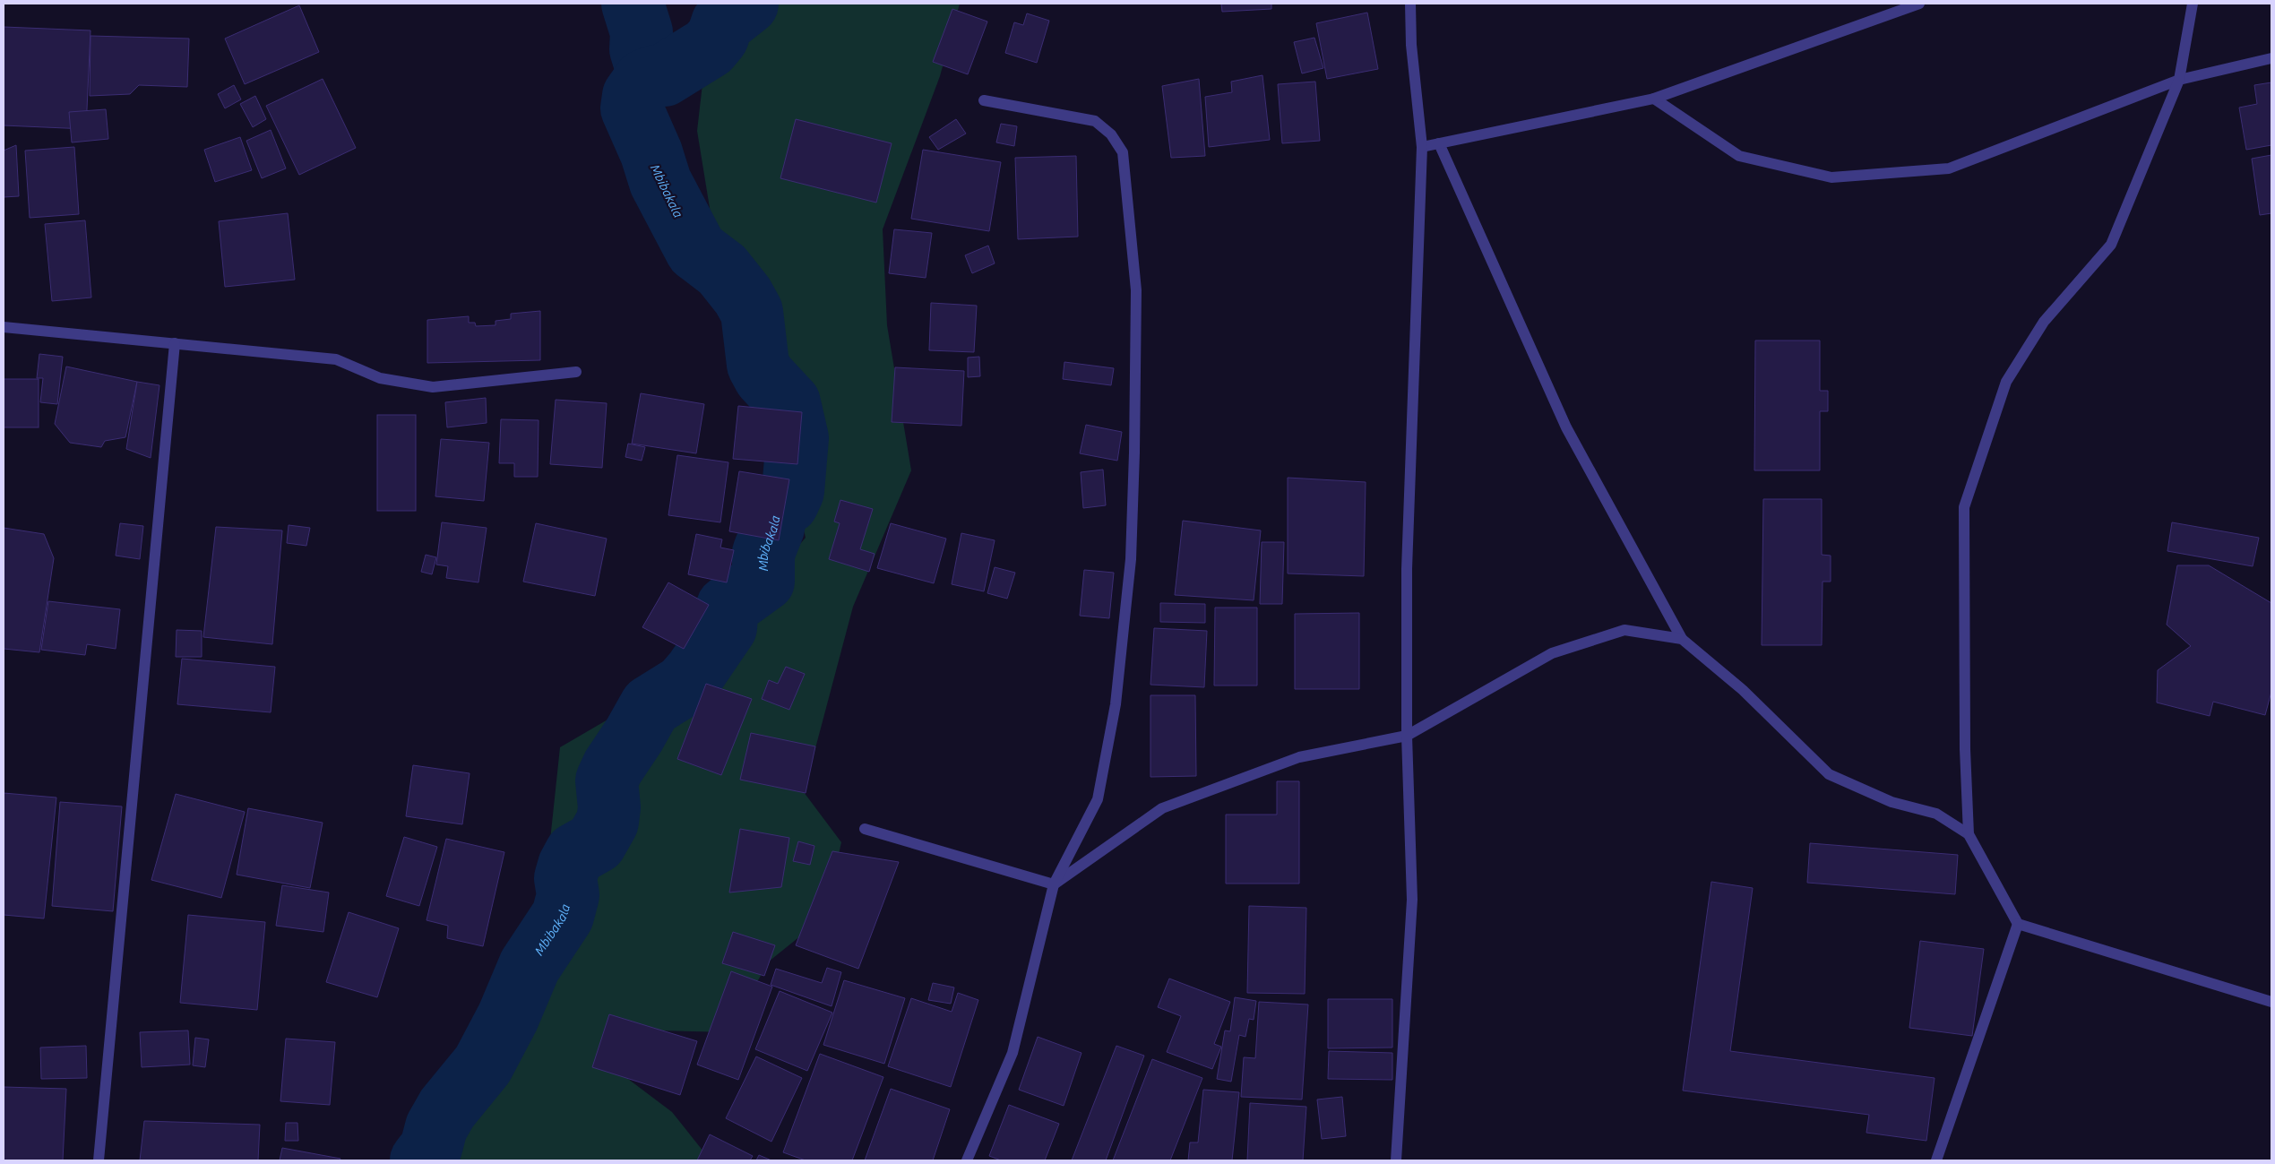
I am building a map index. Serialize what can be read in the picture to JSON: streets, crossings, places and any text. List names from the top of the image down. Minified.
{"water":["Mbibakala"]}
